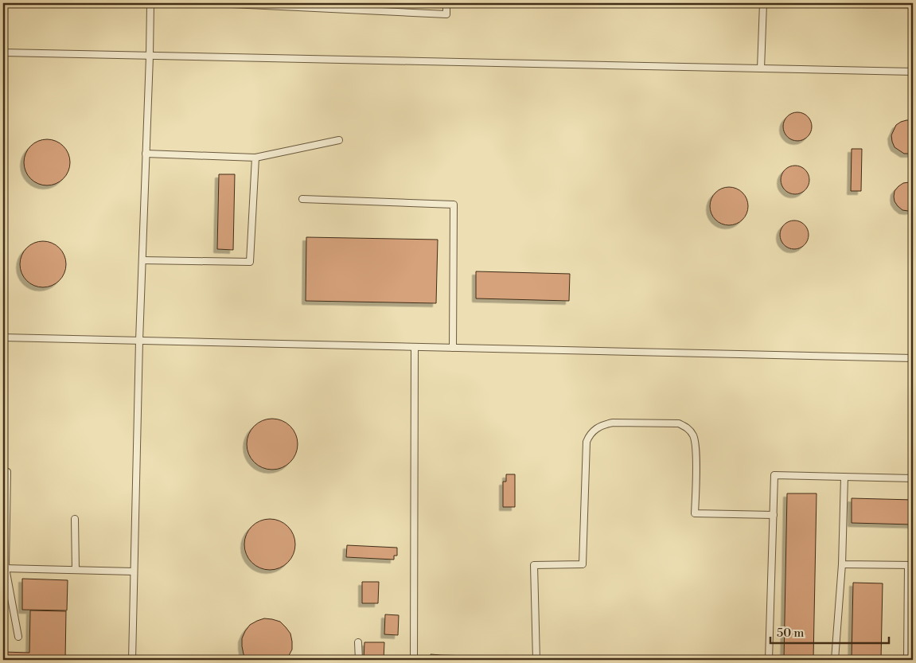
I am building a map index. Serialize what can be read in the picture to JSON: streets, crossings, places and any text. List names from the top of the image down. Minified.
{"scale_bar":"50 m"}
